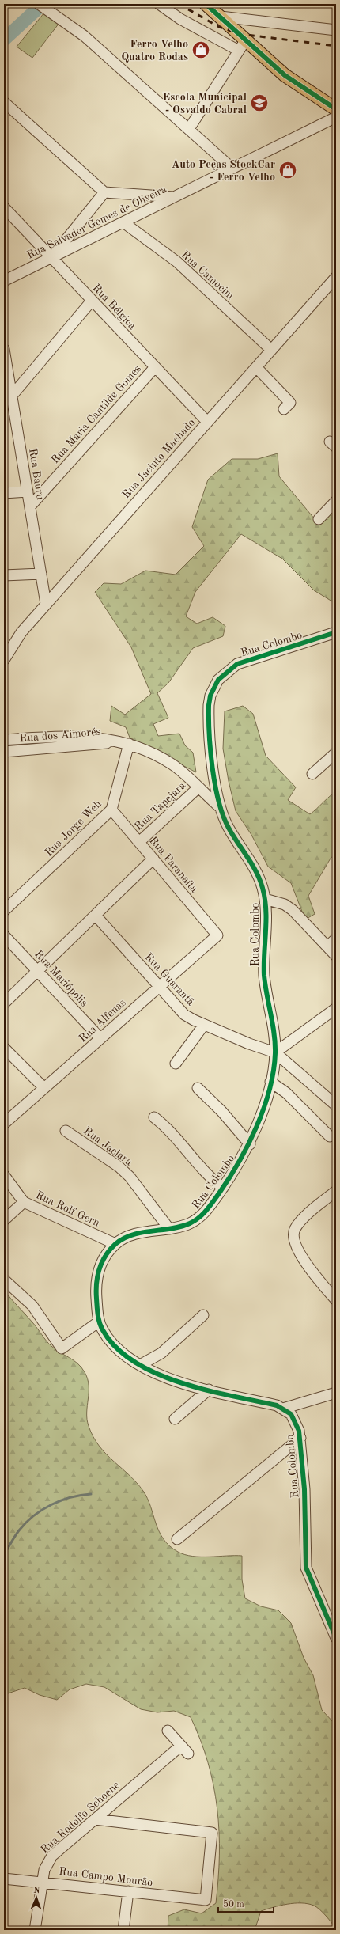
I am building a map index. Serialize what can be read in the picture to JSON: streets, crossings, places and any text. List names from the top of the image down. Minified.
{"streets":{"street":["Rua Salvador Gomes de Oliveira","Rua Camocim","Rua Bélgica","Rua Maria Cantilde Gomes","Rua Jacinto Machado","Rua Bauru","Rua Colombo","Rua dos Aimorés","Rua Tapejara","Rua Jorge Weh","Rua Paranaíta","Rua Mariópolis","Rua Guarantã","Rua Alfenas","Rua Jaciara","Rua Rolf Gern","Rua Rodolfo Schoene","Rua Campo Mourão"]},"crossings":[["Rua Salvador Gomes de Oliveira","Rua Camocim"],["Rua Salvador Gomes de Oliveira","Rua Bélgica"],["Rua Camocim","Rua Jacinto Machado"],["Rua Bélgica","Rua Maria Cantilde Gomes"],["Rua Bélgica","Rua Jacinto Machado"],["Rua Maria Cantilde Gomes","Rua Bauru"],["Rua Jacinto Machado","Rua Bauru"],["Rua Colombo","Rua dos Aimorés"],["Rua Colombo","Rua Guarantã"],["Rua Colombo","Rua Jaciara"],["Rua Colombo","Rua Rolf Gern"],["Rua dos Aimorés","Rua Tapejara"],["Rua dos Aimorés","Rua Jorge Weh"],["Rua Tapejara","Rua Paranaíta"],["Rua Jorge Weh","Rua Paranaíta"],["Rua Paranaíta","Rua Alfenas"],["Rua Mariópolis","Rua Alfenas"],["Rua Guarantã","Rua Alfenas"],["Rua Rodolfo Schoene","Rua Campo Mourão"]],"places":{"shop":["Ferro Velho Quatro Rodas","Auto Peças StockCar - Ferro Velho"],"school or university":["Escola Municipal - Osvaldo Cabral"]},"scale_bar":"50 m","north":"top"}
